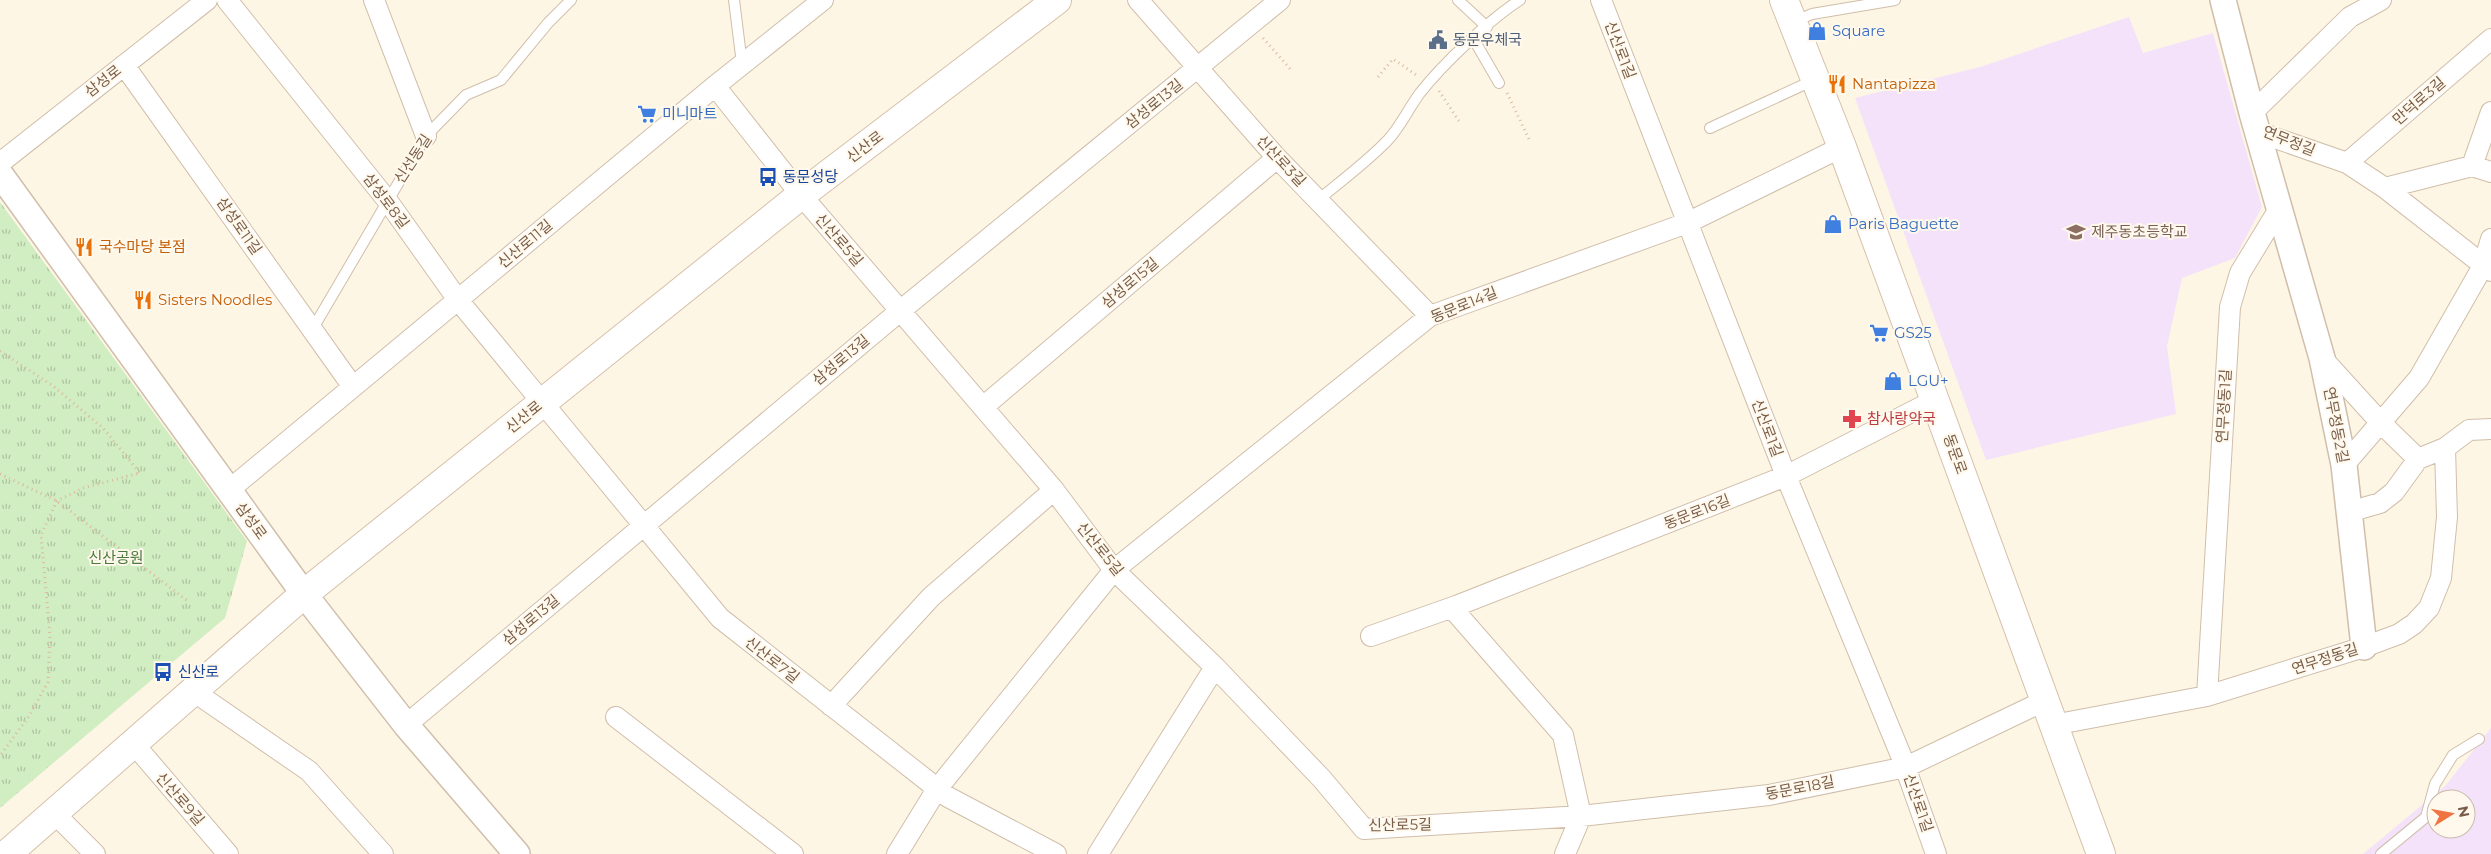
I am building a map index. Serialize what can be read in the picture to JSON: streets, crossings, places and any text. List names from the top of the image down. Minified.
{"streets":{"main road":["신산로","동문로"],"street":["신산로1길","삼성로","만덕로3길","삼성로13길","연무정길","신산로3길","삼성로8길","삼성로11길","신산로5길","신산로11길","삼성로15길","동문로14길","연무정동1길","연무정동2길","동문로16길","연무정동길","신산로7길","동문로18길","신산로9길"],"lane":["신선동길"]},"crossings":[["신산로1길","동문로14길"],["신산로1길","동문로16길"],["신산로1길","동문로18길"],["삼성로","삼성로13길"],["삼성로","신산로"],["삼성로","삼성로11길"],["삼성로","신산로11길"],["만덕로3길","연무정길"],["삼성로13길","신산로3길"],["삼성로13길","신산로5길"],["삼성로13길","신산로7길"],["신산로","삼성로8길"],["신산로","신산로5길"],["신산로","신산로7길"],["신산로","신산로9길"],["신선동길","삼성로8길"],["신선동길","삼성로11길"],["신산로3길","삼성로15길"],["신산로3길","동문로14길"],["삼성로8길","신산로11길"],["삼성로8길","신산로7길"],["삼성로11길","신산로11길"],["신산로5길","신산로11길"],["신산로5길","삼성로15길"],["신산로5길","동문로14길"],["신산로5길","동문로18길"],["동문로14길","동문로"],["동문로14길","신산로7길"],["연무정동1길","연무정동2길"],["연무정동1길","연무정동길"],["연무정동2길","연무정동길"],["동문로","동문로16길"],["동문로","연무정동길"],["동문로","동문로18길"],["연무정동길","동문로18길"]],"parks":["신산공원"],"places":{"shop":["Square","Paris Baguette","LGU+"],"public building":["동문우체국"],"restaurant":["Nantapizza","국수마당 본점","Sisters Noodles"],"supermarket":["미니마트","GS25"],"bus stop":["동문성당","신산로"],"school or university":["제주동초등학교"],"pharmacy":["참사랑약국"]},"north":"right"}
